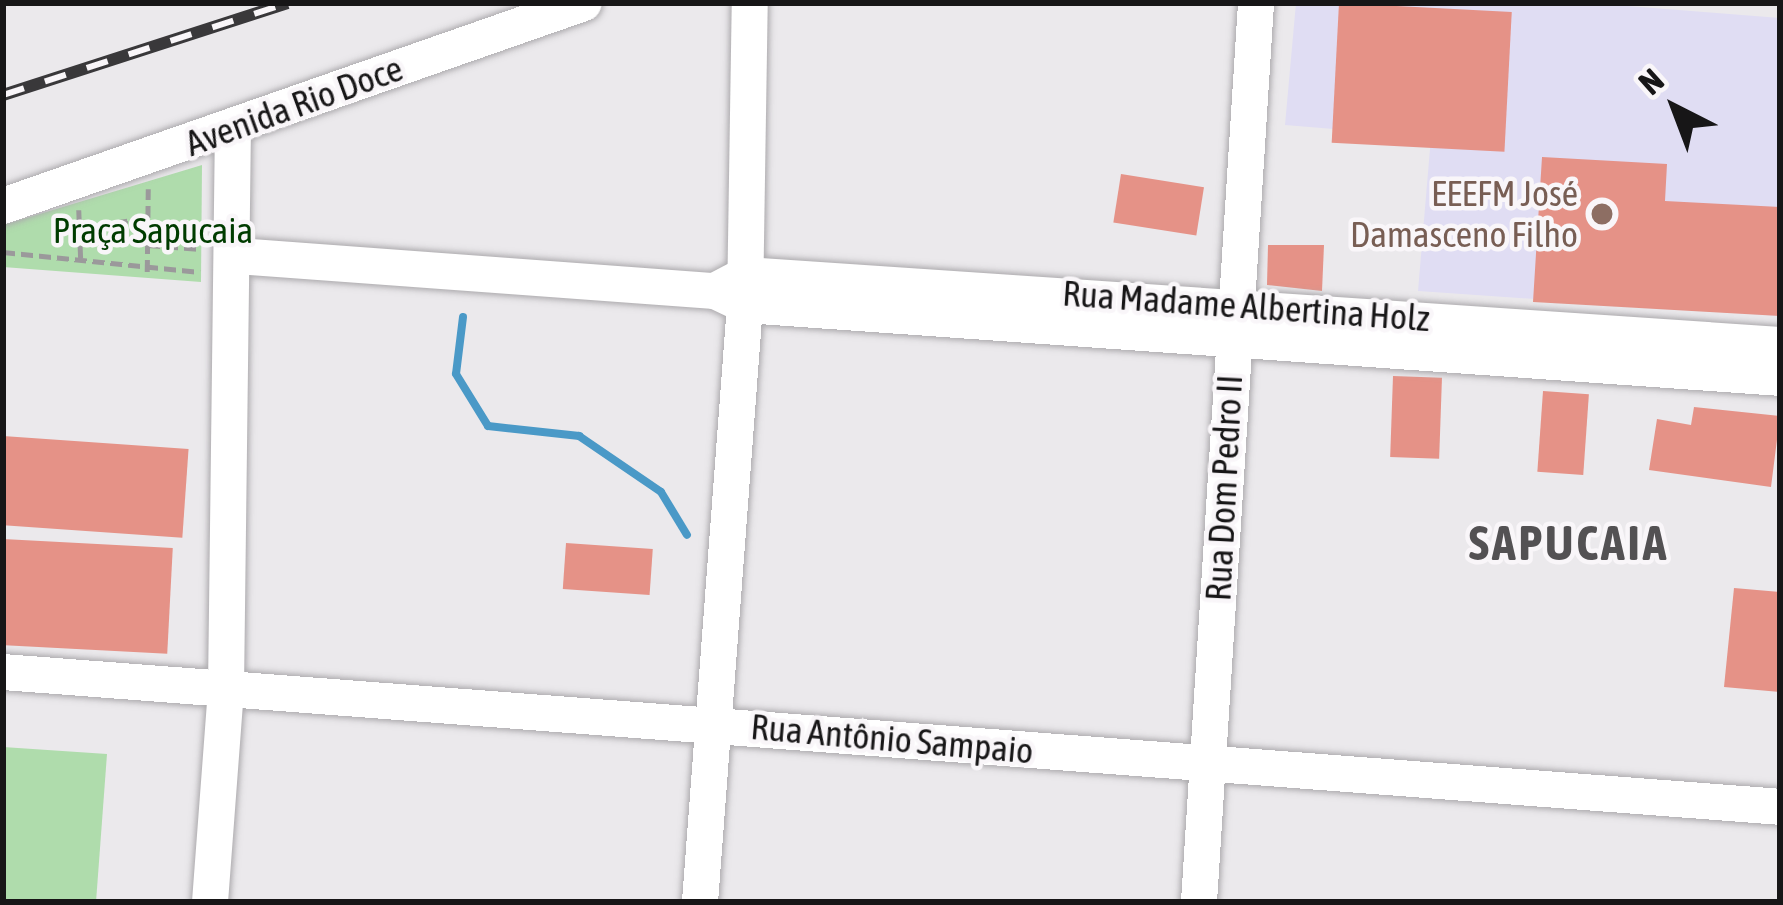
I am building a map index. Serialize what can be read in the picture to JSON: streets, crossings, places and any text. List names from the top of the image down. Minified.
{"streets":{"street":["Avenida Rio Doce","Rua Madame Albertina Holz","Rua Dom Pedro II","Rua Antônio Sampaio"]},"crossings":[["Rua Madame Albertina Holz","Rua Dom Pedro II"],["Rua Dom Pedro II","Rua Antônio Sampaio"]],"districts":["SAPUCAIA"],"parks":["Praça Sapucaia"],"places":["EEEFM José Damasceno Filho"],"north":"top left"}
